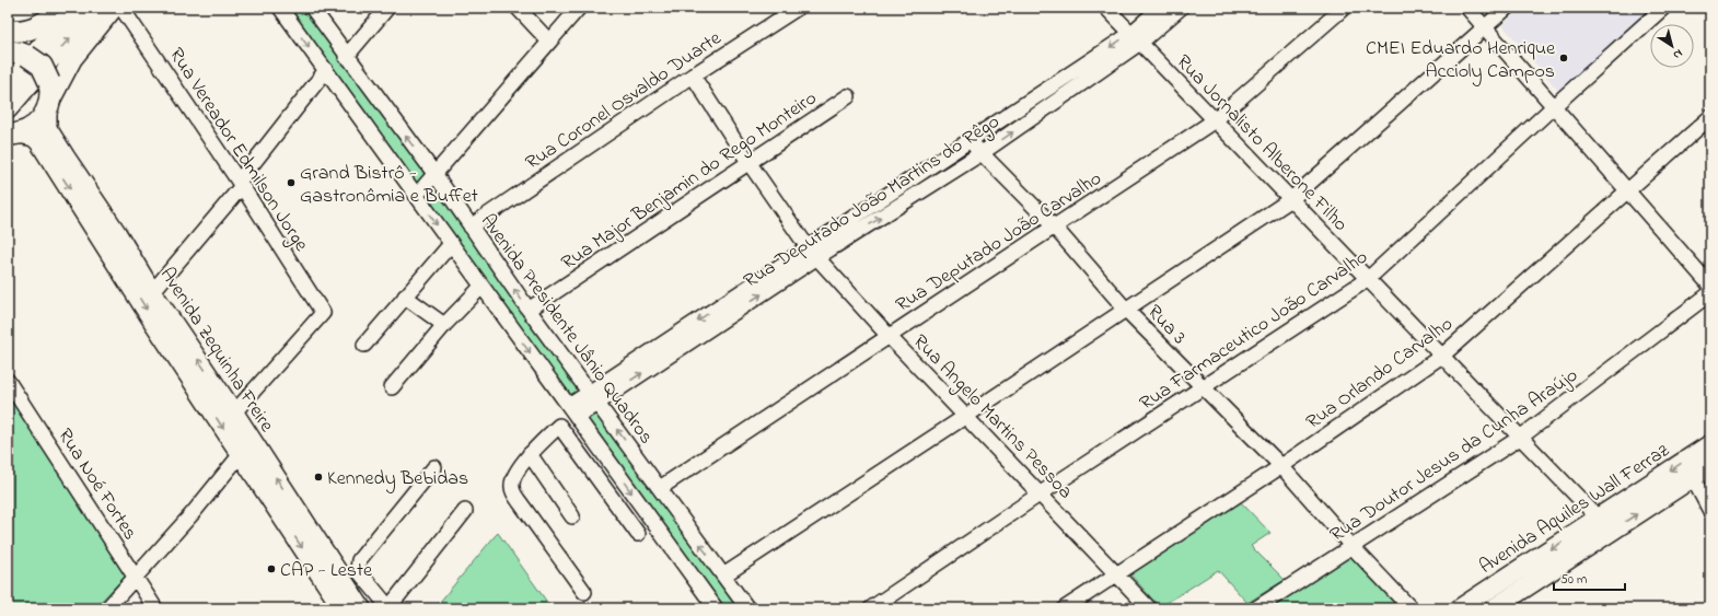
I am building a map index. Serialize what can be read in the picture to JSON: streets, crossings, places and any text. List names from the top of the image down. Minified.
{"streets":{"main road":["Avenida Zequinha Freire","Avenida Aquiles Wall Ferraz"],"street":["Rua Coronel Osvaldo Duarte","Rua Jornalisto Alberone Filho","Rua Vereador Edmilson Jorge","Rua Major Benjamin do Rego Monteiro","Rua Deputado João Martins do Rêgo","Rua Deputado João Carvalho","Rua 3","Avenida Presidente Jânio Quadros","Rua Farmaceutico João Carvalho","Rua Orlando Carvalho","Rua Angelo Martins Pessoa","Rua Doutor Jesus da Cunha Araújo","Rua Noé Fortes"]},"crossings":[["Rua Coronel Osvaldo Duarte","Avenida Presidente Jânio Quadros"],["Rua Coronel Osvaldo Duarte","Rua Angelo Martins Pessoa"],["Rua Jornalisto Alberone Filho","Rua Deputado João Martins do Rêgo"],["Rua Jornalisto Alberone Filho","Rua Deputado João Carvalho"],["Rua Jornalisto Alberone Filho","Rua Farmaceutico João Carvalho"],["Rua Jornalisto Alberone Filho","Rua Orlando Carvalho"],["Rua Jornalisto Alberone Filho","Rua Doutor Jesus da Cunha Araújo"],["Rua Jornalisto Alberone Filho","Avenida Aquiles Wall Ferraz"],["Rua Vereador Edmilson Jorge","Avenida Zequinha Freire"],["Rua Major Benjamin do Rego Monteiro","Avenida Presidente Jânio Quadros"],["Rua Major Benjamin do Rego Monteiro","Rua Angelo Martins Pessoa"],["Rua Deputado João Martins do Rêgo","Rua 3"],["Rua Deputado João Martins do Rêgo","Avenida Presidente Jânio Quadros"],["Rua Deputado João Martins do Rêgo","Rua Angelo Martins Pessoa"],["Rua Deputado João Carvalho","Rua 3"],["Rua Deputado João Carvalho","Avenida Presidente Jânio Quadros"],["Rua Deputado João Carvalho","Rua Angelo Martins Pessoa"],["Rua 3","Rua Farmaceutico João Carvalho"],["Rua 3","Rua Orlando Carvalho"],["Rua 3","Rua Doutor Jesus da Cunha Araújo"],["Rua Farmaceutico João Carvalho","Rua Angelo Martins Pessoa"],["Rua Orlando Carvalho","Rua Angelo Martins Pessoa"]],"places":["CMEI Eduardo Henrique Accioly Campos","Grand Bistrô - Gastronômia e Buffet","Kennedy Bebidas","CAP - Leste"],"scale_bar":"50 m","north":"bottom right"}
